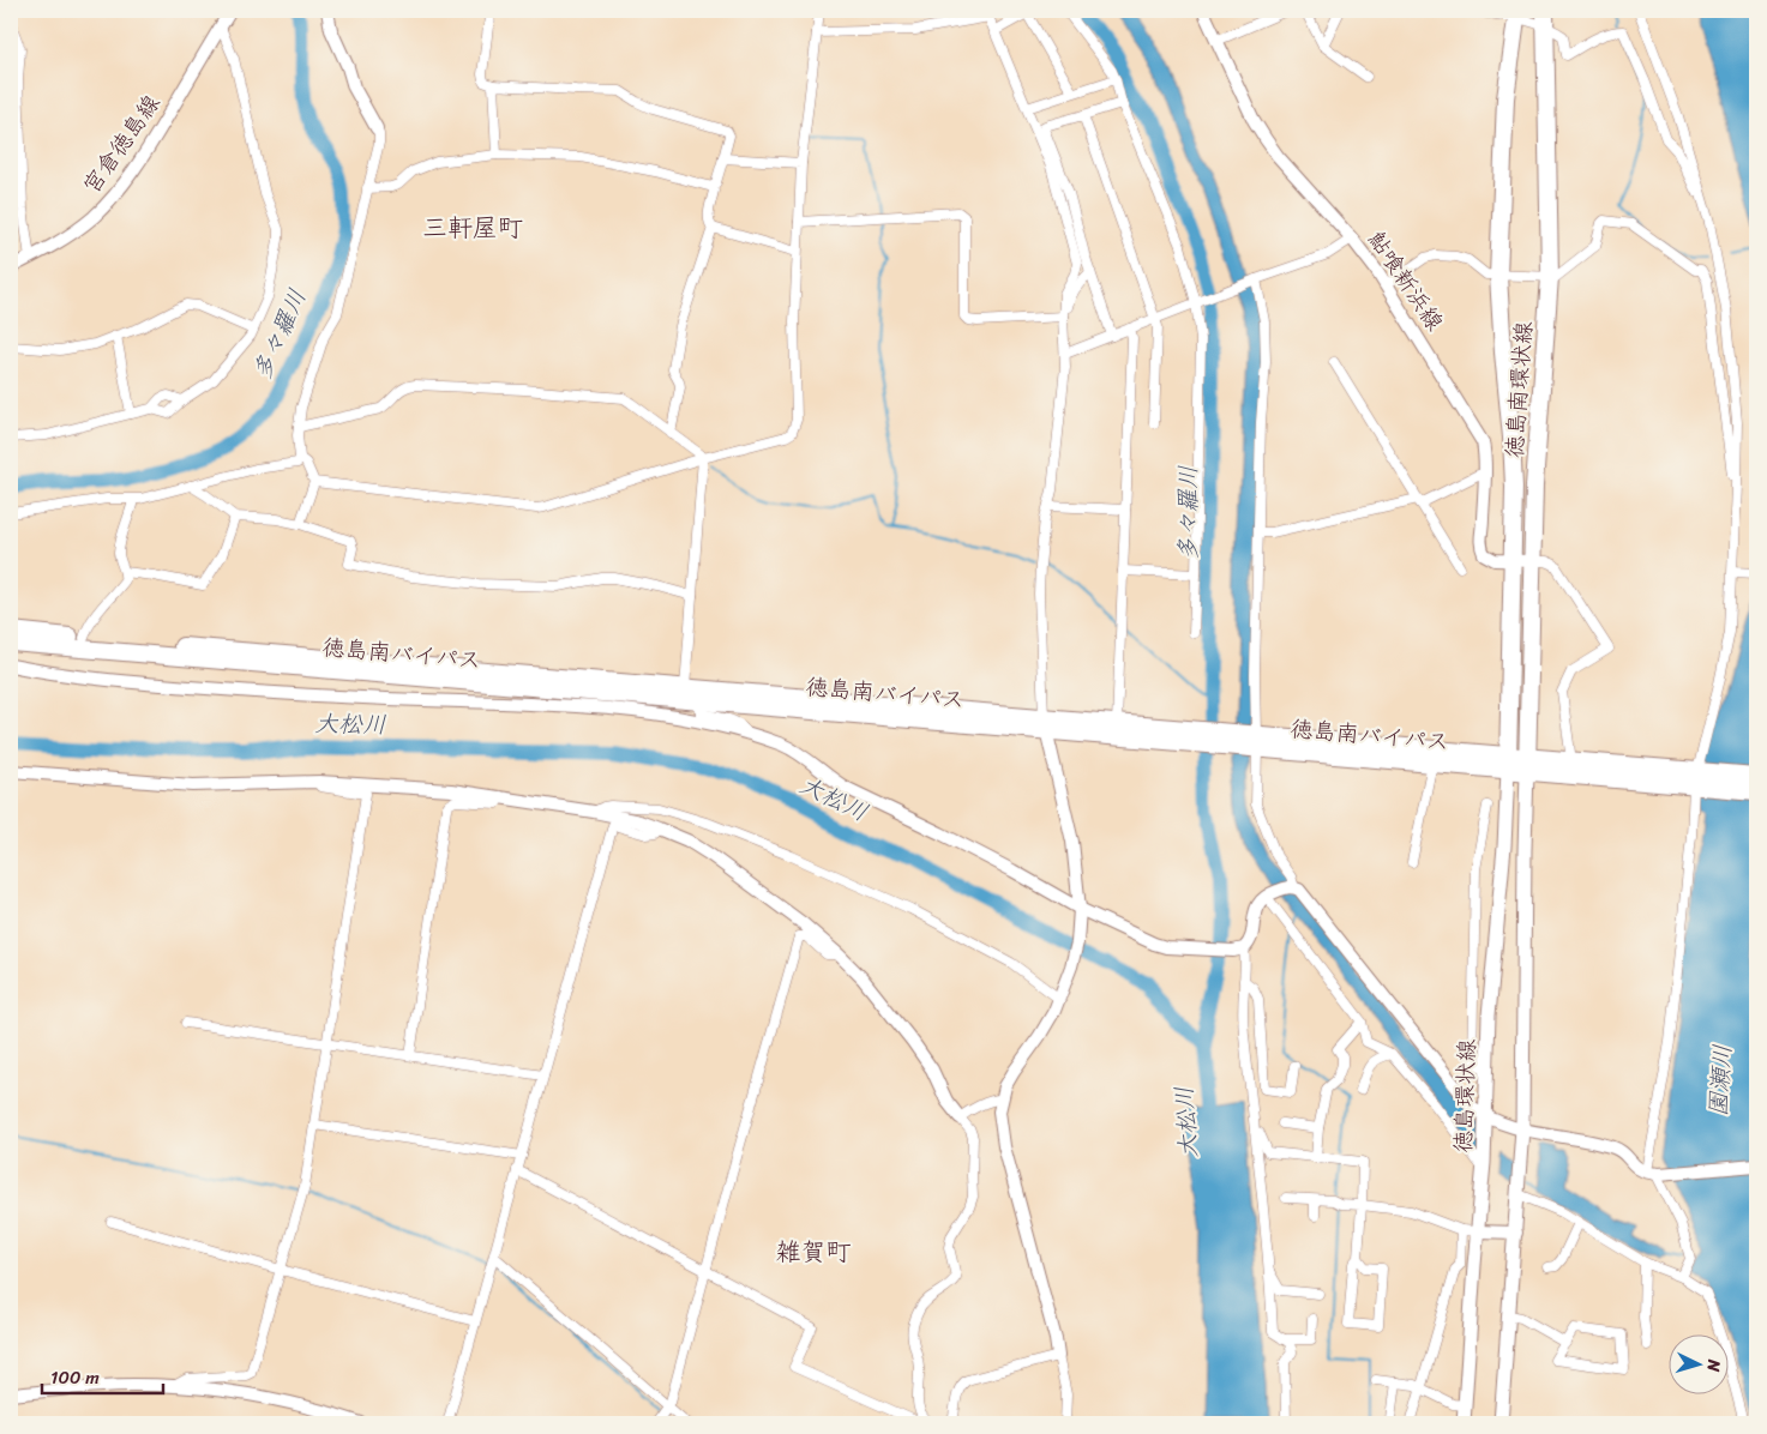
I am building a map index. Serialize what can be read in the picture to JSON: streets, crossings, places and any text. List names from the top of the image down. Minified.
{"streets":{"highway":["徳島南環状線","徳島南バイパス"],"main road":["徳島環状線"],"street":["宮倉徳島線","鮎喰新浜線"]},"crossings":[["鮎喰新浜線","徳島南環状線"],["徳島南環状線","徳島南バイパス"],["徳島南環状線","徳島環状線"],["徳島南バイパス","徳島環状線"]],"districts":["三軒屋町","雑賀町"],"water":["多々羅川","大松川","園瀬川"],"scale_bar":"100 m","north":"right"}
